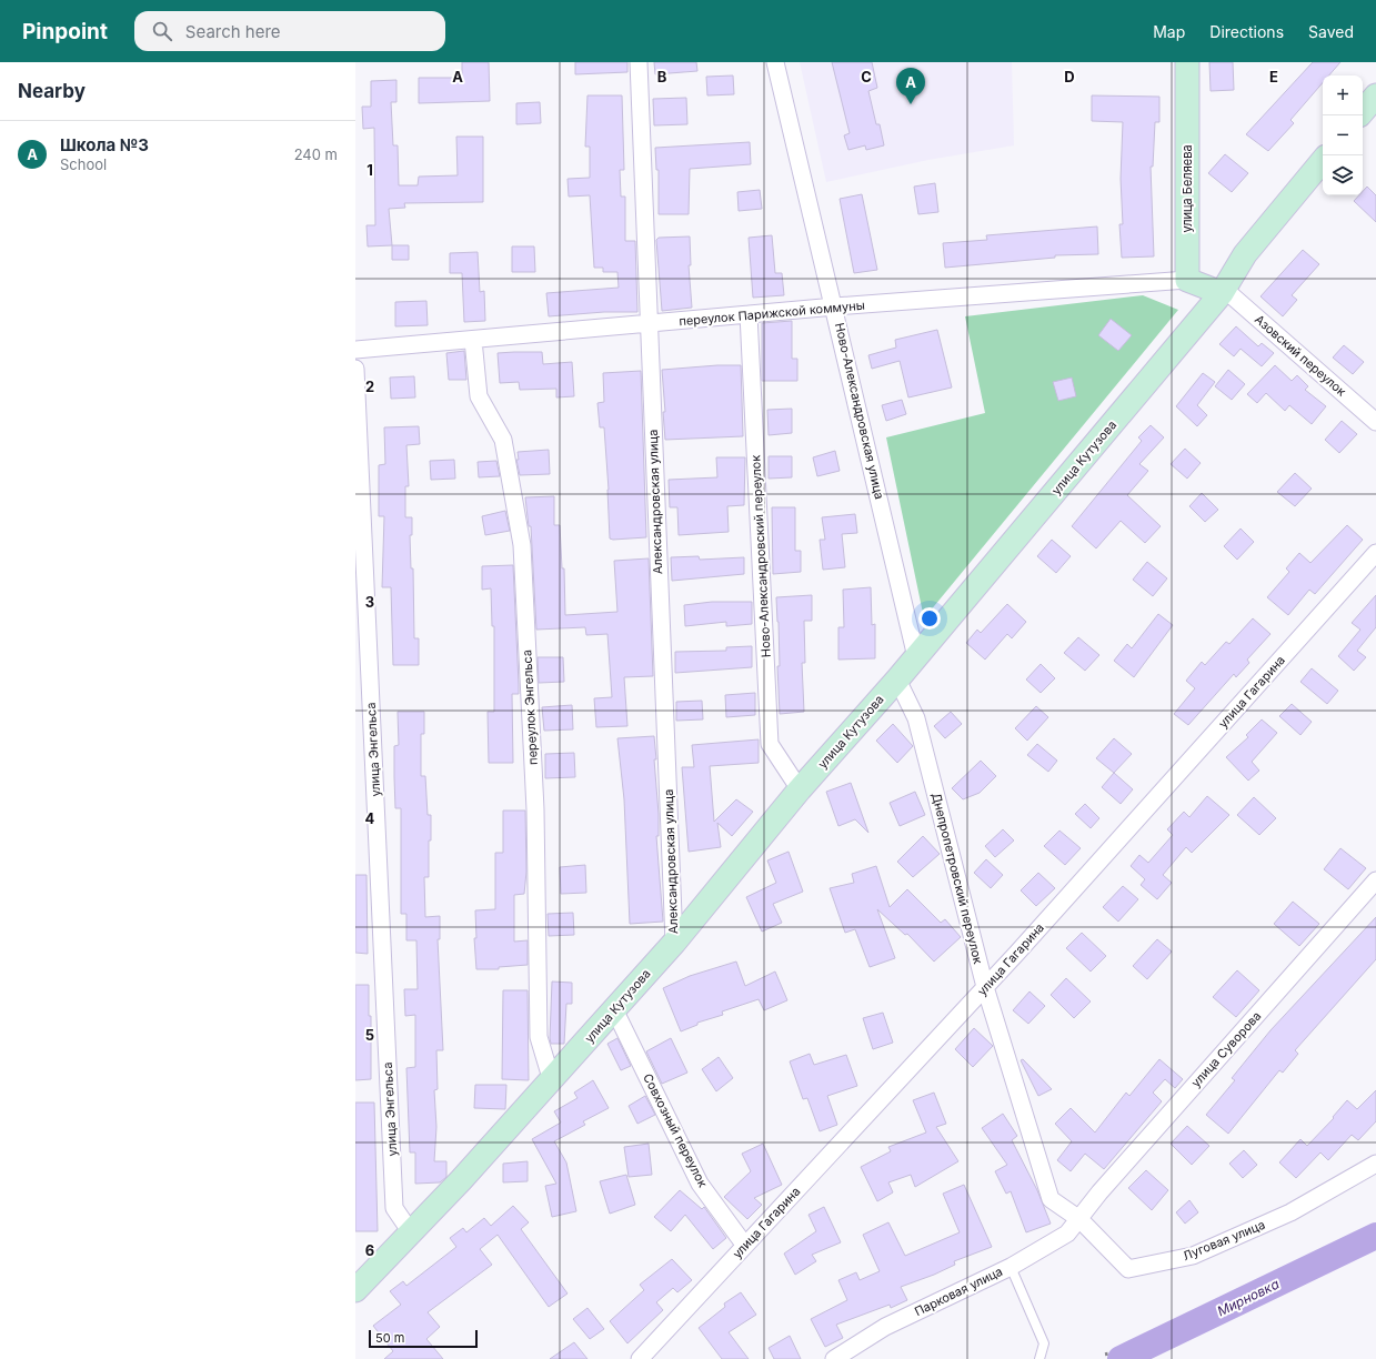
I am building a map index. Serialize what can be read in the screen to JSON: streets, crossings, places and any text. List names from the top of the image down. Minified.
{"streets":{"main road":["улица Беляева","улица Кутузова"],"street":["переулок Парижской коммуны","Азовский переулок","Ново-Александровская улица","Александровская улица","Ново-Александровский переулок","улица Гагарина","переулок Энгельса","улица Энгельса","Днепропетровский переулок","улица Суворова","Совхозный переулок","Луговая улица","Парковая улица"]},"crossings":[["улица Беляева","переулок Парижской коммуны"],["переулок Парижской коммуны","Ново-Александровская улица"],["переулок Парижской коммуны","Александровская улица"],["переулок Парижской коммуны","Ново-Александровский переулок"],["переулок Парижской коммуны","переулок Энгельса"],["Азовский переулок","улица Кутузова"],["Ново-Александровская улица","улица Кутузова"],["улица Кутузова","Александровская улица"],["улица Кутузова","Ново-Александровский переулок"],["улица Кутузова","переулок Энгельса"],["улица Кутузова","улица Энгельса"],["улица Кутузова","Днепропетровский переулок"],["улица Кутузова","Совхозный переулок"],["улица Гагарина","Днепропетровский переулок"],["улица Гагарина","Совхозный переулок"],["Днепропетровский переулок","улица Суворова"],["Днепропетровский переулок","Луговая улица"],["Днепропетровский переулок","Парковая улица"],["улица Суворова","Луговая улица"],["улица Суворова","Парковая улица"],["Луговая улица","Парковая улица"]],"water":["Мирновка"],"scale_bar":"50 m","page":{"header":"Pinpoint","search":"Search here","nav":["Map","Directions","Saved"],"heading":"Nearby","pins":"A","map_buttons":["+","−"],"list":[{"mark":"A","name":"Школа №3","note":"School","value":"240 m"}],"scale":"50 m"},"grid":{"columns":["A","B","C","D","E"],"rows":["1","2","3","4","5","6"]}}
